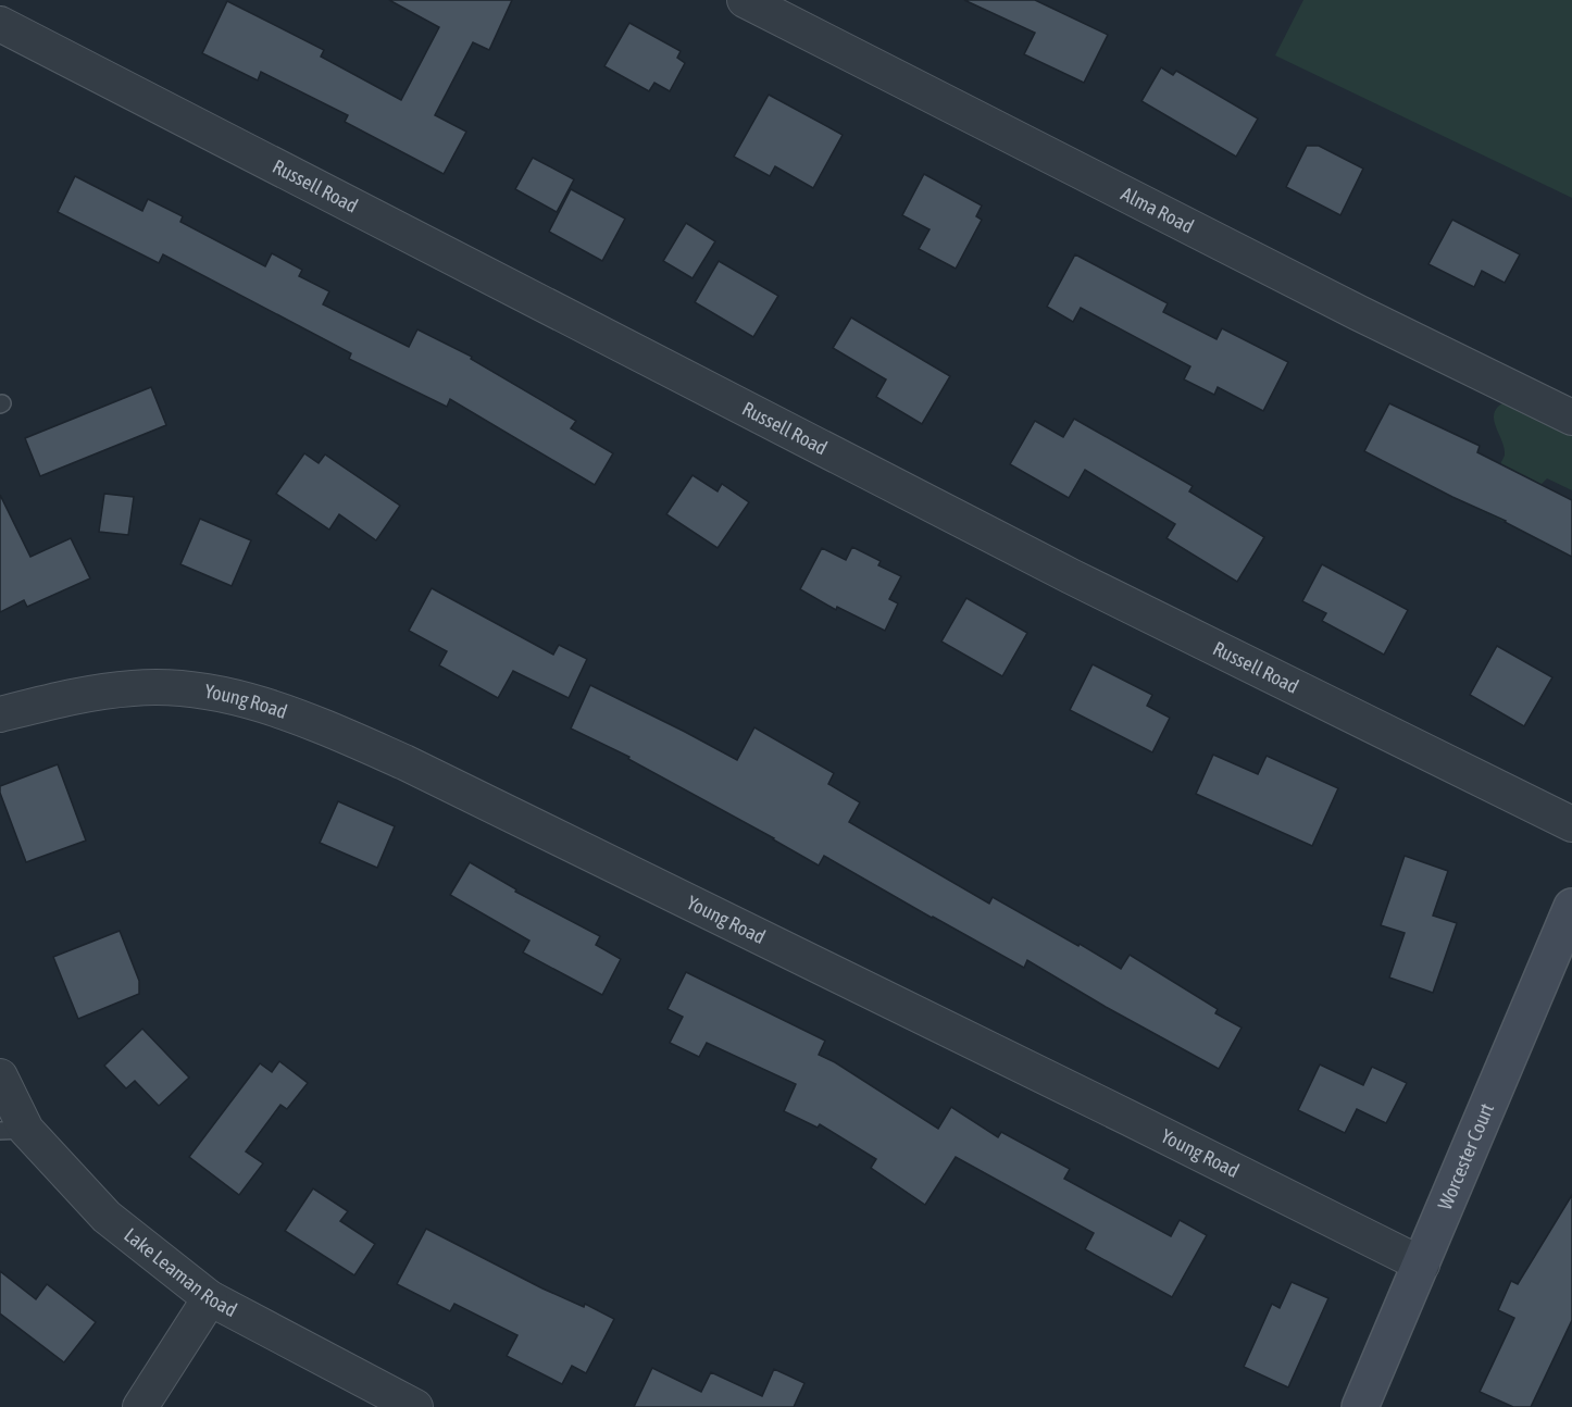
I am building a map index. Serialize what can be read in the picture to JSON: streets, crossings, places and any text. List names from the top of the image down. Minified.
{"streets":{"street":["Russell Road","Alma Road","Young Road","Worcester Court","Lake Leaman Road"]},"crossings":[["Young Road","Worcester Court"]]}
